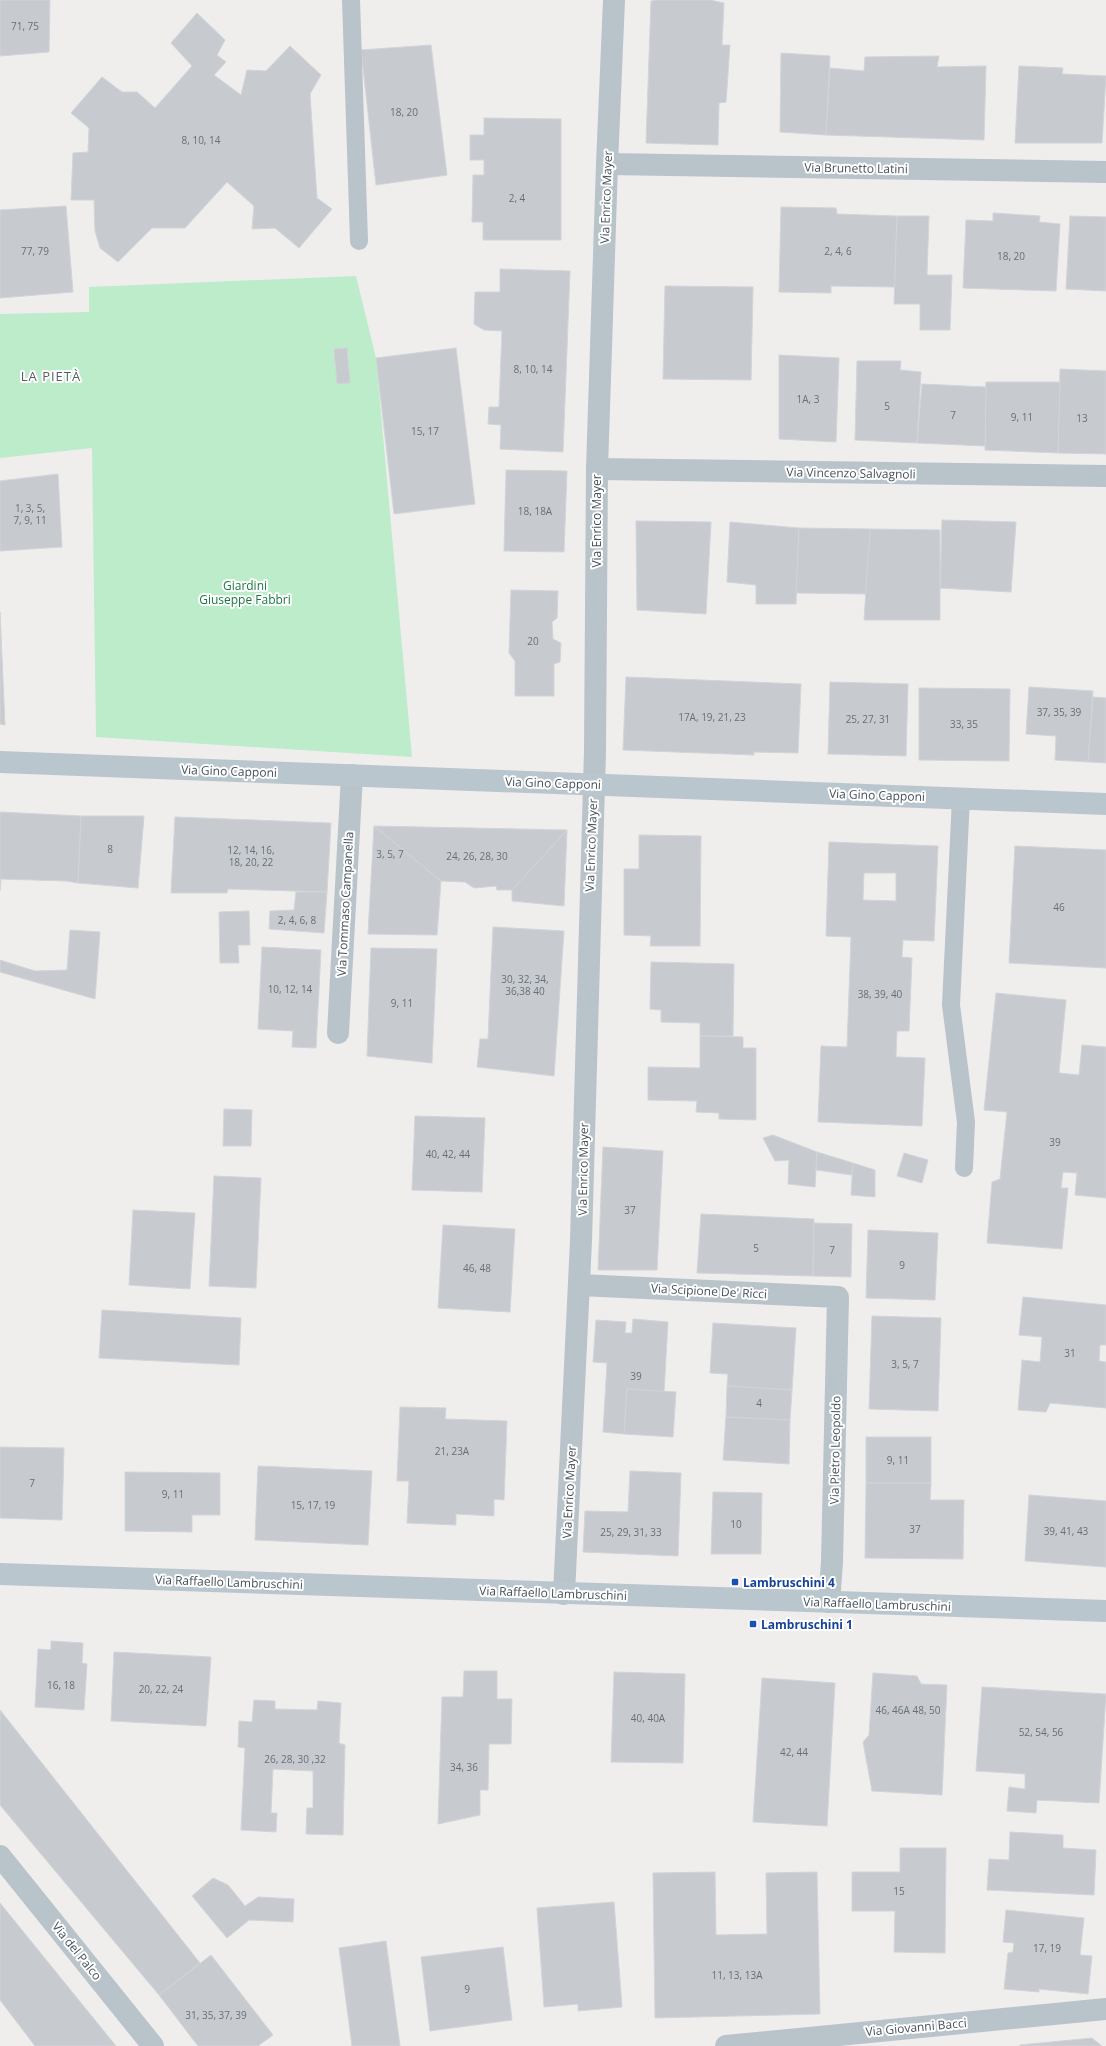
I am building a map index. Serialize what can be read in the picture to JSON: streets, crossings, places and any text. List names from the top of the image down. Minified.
{"streets":{"street":["Via Brunetto Latini","Via Enrico Mayer","Via Vincenzo Salvagnoli","Via Gino Capponi","Via Tommaso Campanella","Via Scipione De' Ricci","Via Pietro Leopoldo","Via Raffaello Lambruschini","Via del Palco","Via Giovanni Bacci"]},"crossings":[["Via Brunetto Latini","Via Enrico Mayer"],["Via Enrico Mayer","Via Vincenzo Salvagnoli"],["Via Enrico Mayer","Via Gino Capponi"],["Via Enrico Mayer","Via Scipione De' Ricci"],["Via Enrico Mayer","Via Raffaello Lambruschini"],["Via Gino Capponi","Via Tommaso Campanella"],["Via Scipione De' Ricci","Via Pietro Leopoldo"],["Via Pietro Leopoldo","Via Raffaello Lambruschini"]],"districts":["LA PIETÀ"],"parks":["Giardini Giuseppe Fabbri"],"places":{"transit":["Lambruschini 4","Lambruschini 1"]},"house_numbers":["71, 75","18, 20","8, 10, 14","2, 4","77, 79","2, 4, 6","18, 20","8, 10, 14","1A, 3","5","7","9, 11","13","15, 17","1, 3, 5, 7, 9, 11","18, 18A","20","37, 35, 39","17A, 19, 21, 23","25, 27, 31","33, 35","8","12, 14, 16, 18, 20, 22","3, 5, 7","24, 26, 28, 30","46","2, 4, 6, 8","30, 32, 34, 36,38 40","10, 12, 14","38, 39, 40","9, 11","39","40, 42, 44","37","5","7","9","46, 48","31","3, 5, 7","39","4","21, 23A","9, 11","7","9, 11","15, 17, 19","10","37","39, 41, 43","25, 29, 31, 33","16, 18","20, 22, 24","46, 46A 48, 50","40, 40A","52, 54, 56","42, 44","26, 28, 30 ,32","34, 36","15","17, 19","11, 13, 13A","9","31, 35, 37, 39"]}
